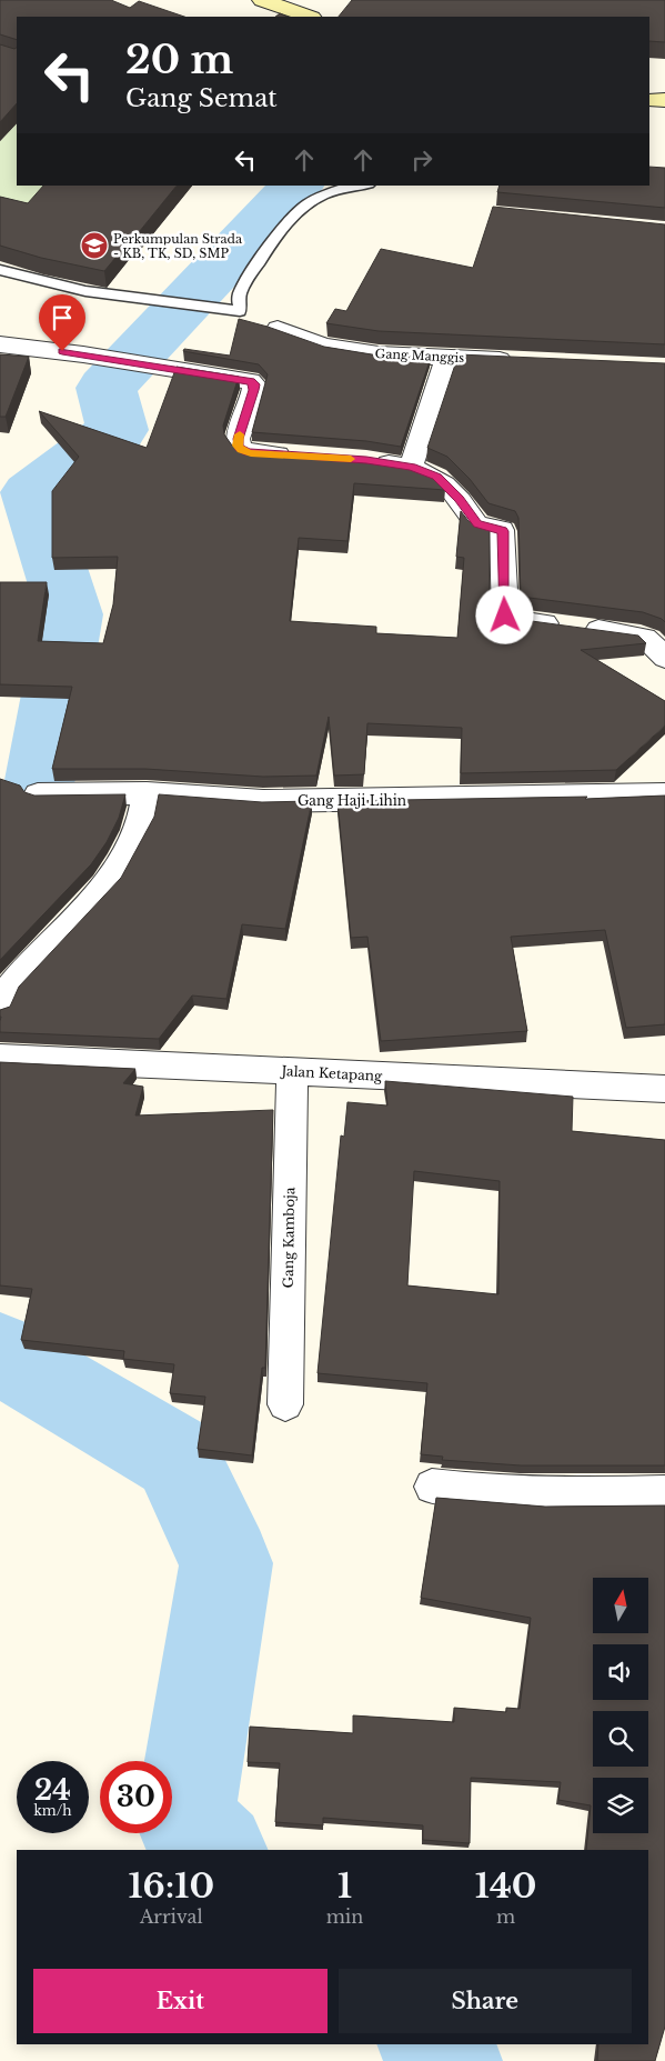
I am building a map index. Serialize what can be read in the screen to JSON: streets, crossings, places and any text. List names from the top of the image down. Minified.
{"streets":{"street":["Gang Manggis","Gang Haji Lihin","Jalan Ketapang","Gang Kamboja"]},"crossings":[["Jalan Ketapang","Gang Kamboja"]],"places":{"school or university":["Perkumpulan Strada - KB, TK, SD, SMP"]},"north":"top","page":{"turn":["20 m","Gang Semat"],"speed":"24 km/h","limit":"30","eta":["16:10","Arrival","1","min","140","m"],"buttons":["Exit","Share"]}}
